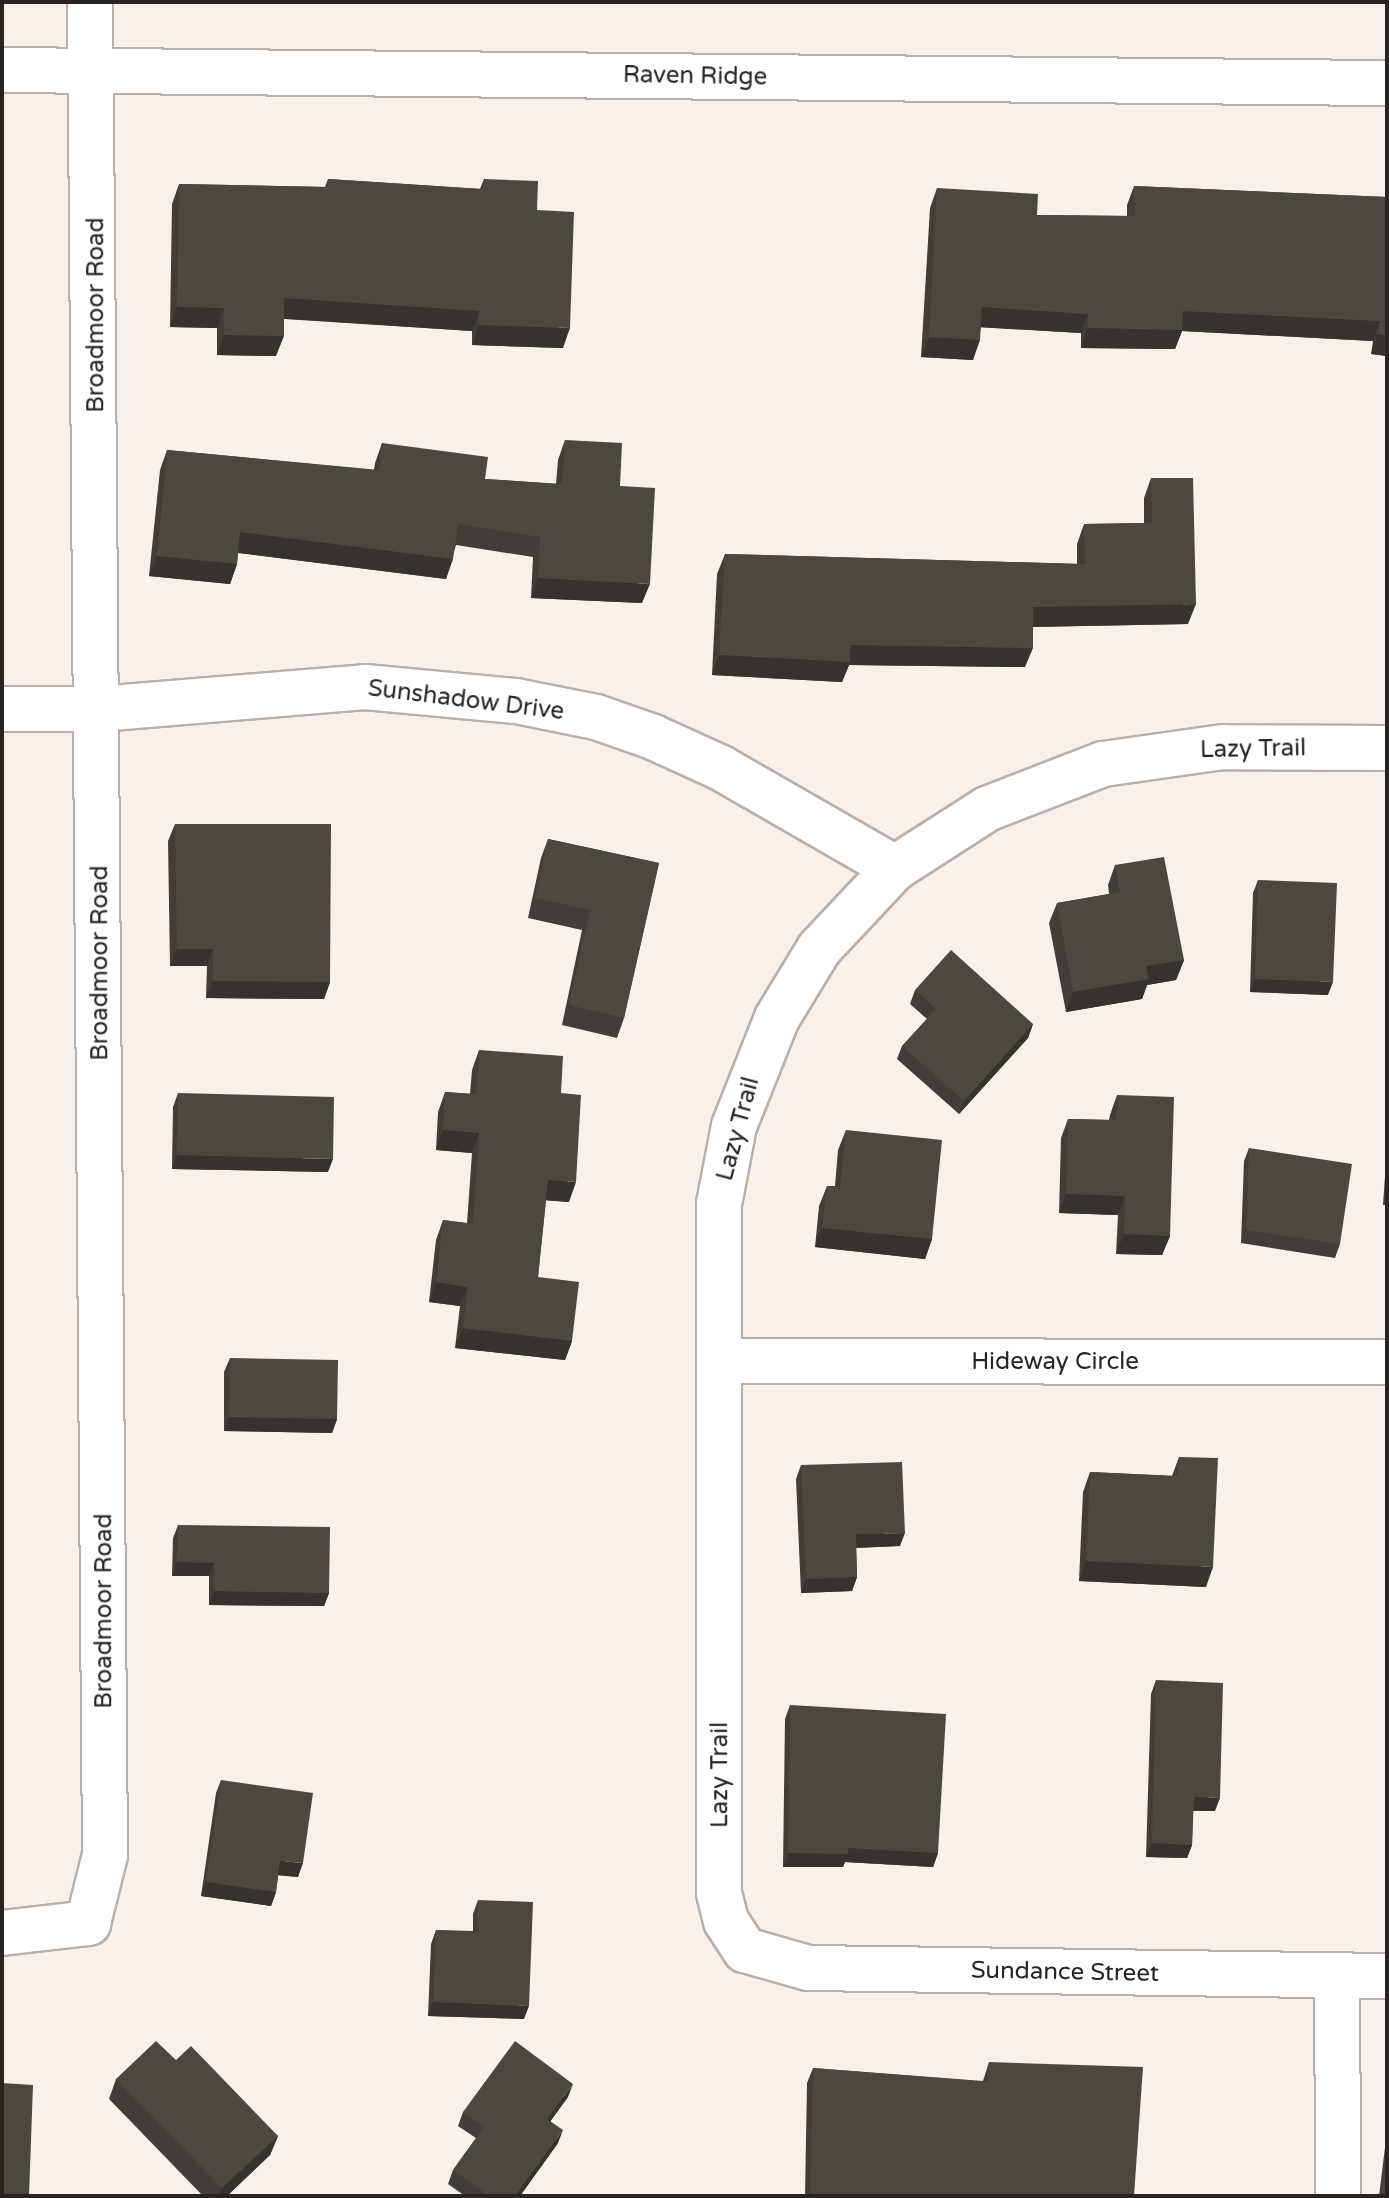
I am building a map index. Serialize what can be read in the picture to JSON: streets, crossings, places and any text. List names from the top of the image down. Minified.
{"streets":{"street":["Raven Ridge","Broadmoor Road","Sunshadow Drive","Lazy Trail","Hideway Circle","Sundance Street"]},"crossings":[["Raven Ridge","Broadmoor Road"],["Broadmoor Road","Sunshadow Drive"],["Sunshadow Drive","Lazy Trail"],["Lazy Trail","Hideway Circle"],["Lazy Trail","Sundance Street"]]}
